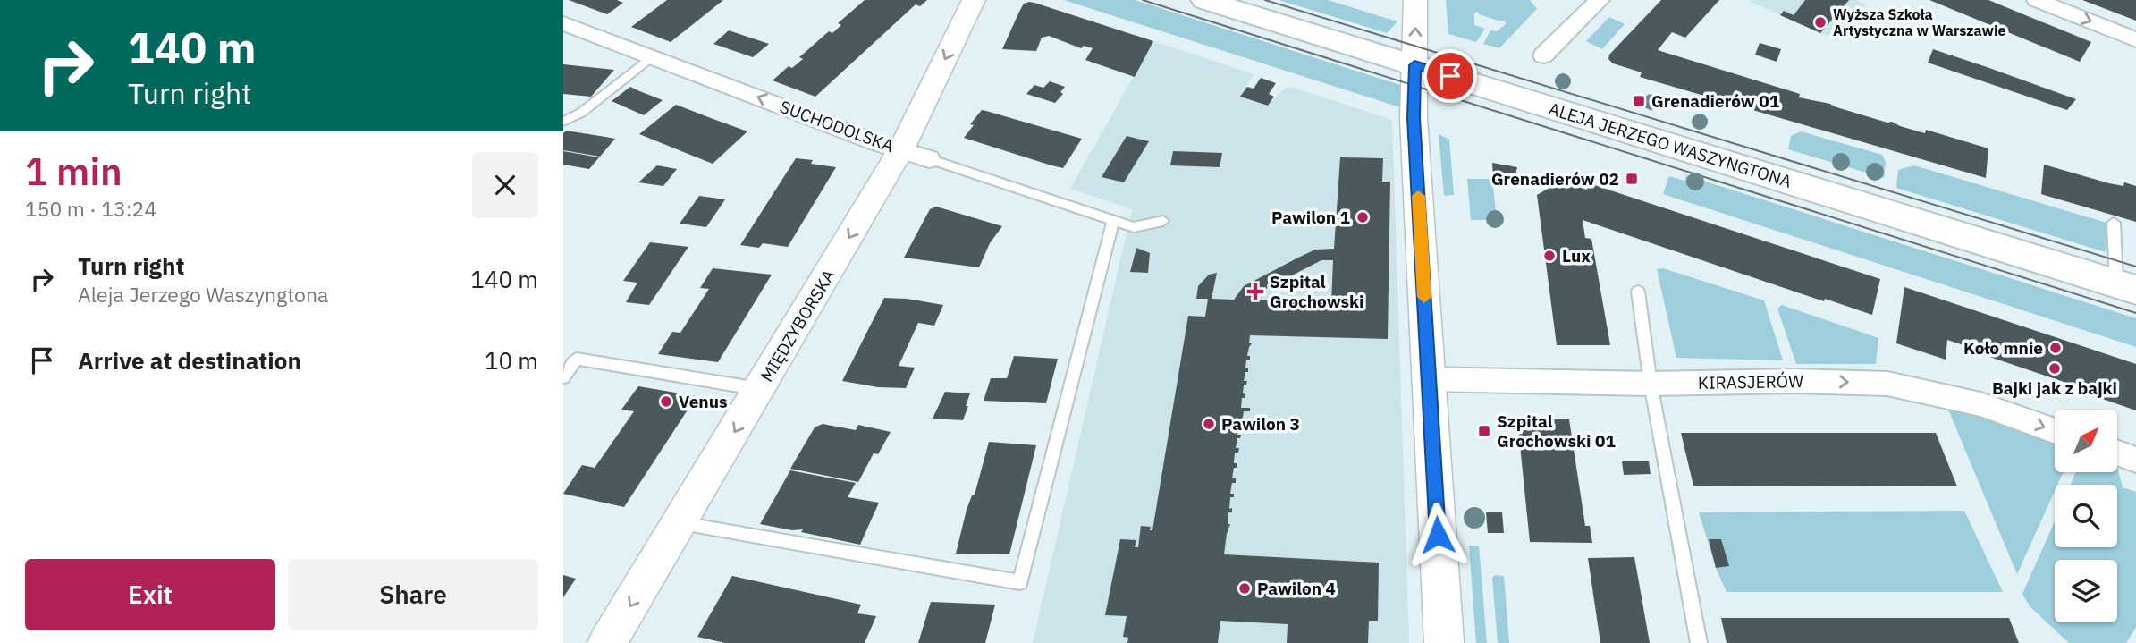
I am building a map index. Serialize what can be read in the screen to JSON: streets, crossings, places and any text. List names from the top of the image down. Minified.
{"streets":{"main road":["ALEJA JERZEGO WASZYNGTONA"],"street":["SUCHODOLSKA","MIĘDZYBORSKA","KIRASJERÓW"]},"crossings":[["SUCHODOLSKA","MIĘDZYBORSKA"]],"one_way":["SUCHODOLSKA","MIĘDZYBORSKA","KIRASJERÓW"],"places":{"other":["Wyższa Szkoła Artystyczna w Warszawie","Pawilon 1","Lux","Koło mnie","Bajki jak z bajki","Venus","Pawilon 3","Pawilon 4"],"transit":["Grenadierów 01","Grenadierów 02","Szpital Grochowski 01"],"health":["Szpital Grochowski"]},"north":"top right","page":{"turn":["140 m","Turn right"],"heading":["1 min","150 m · 13:24"],"list":[{"name":"Turn right","note":"Aleja Jerzego Waszyngtona","value":"140 m"},{"name":"Arrive at destination","value":"10 m"}],"buttons":["Exit","Share"]}}
